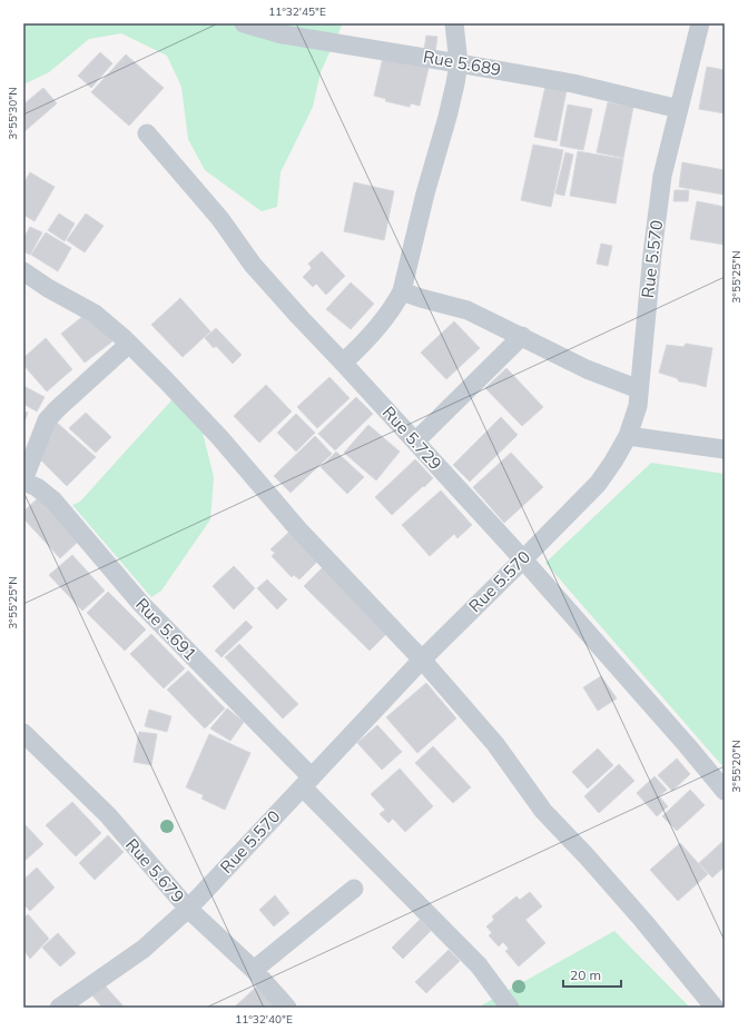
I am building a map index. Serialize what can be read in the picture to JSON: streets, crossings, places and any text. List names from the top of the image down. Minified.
{"streets":{"street":["Rue 5.689","Rue 5.570","Rue 5.729","Rue 5.691","Rue 5.679"]},"crossings":[["Rue 5.689","Rue 5.570"],["Rue 5.570","Rue 5.729"],["Rue 5.570","Rue 5.691"],["Rue 5.570","Rue 5.679"]],"scale_bar":"20 m","coordinates":["11°32'45\"E","3°55'30\"N","3°55'25\"N","3°55'20\"N","11°32'40\"E"]}
